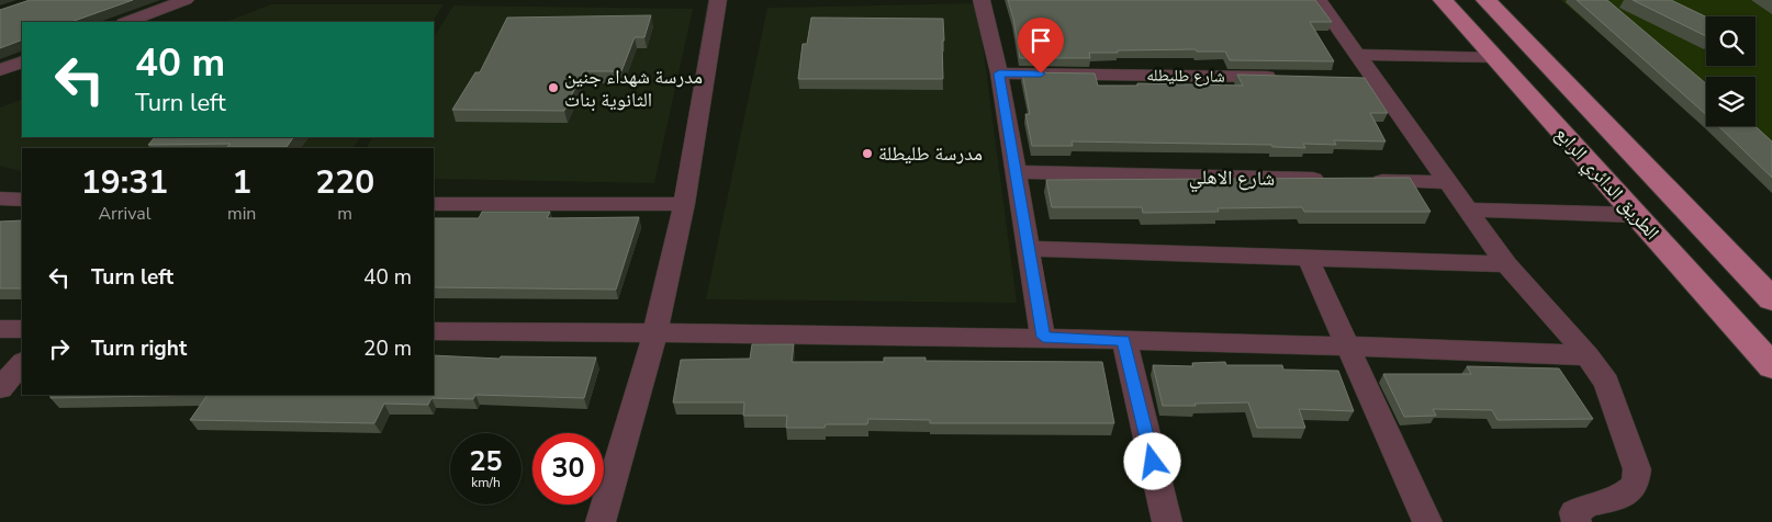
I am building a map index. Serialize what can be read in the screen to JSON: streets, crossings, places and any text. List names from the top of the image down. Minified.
{"streets":{"main road":["الطريق الدائري الرابع"],"street":["شارع طليطله","شارع الاهلي"]},"places":["مدرسة شهداء جنين الثانوية بنات","مدرسة طليطلة"],"page":{"turn":["40 m","Turn left"],"eta":["19:31","Arrival","1","min","220","m"],"list":[{"name":"Turn left","value":"40 m"},{"name":"Turn right","value":"20 m"}],"speed":"25 km/h","limit":"30"}}
